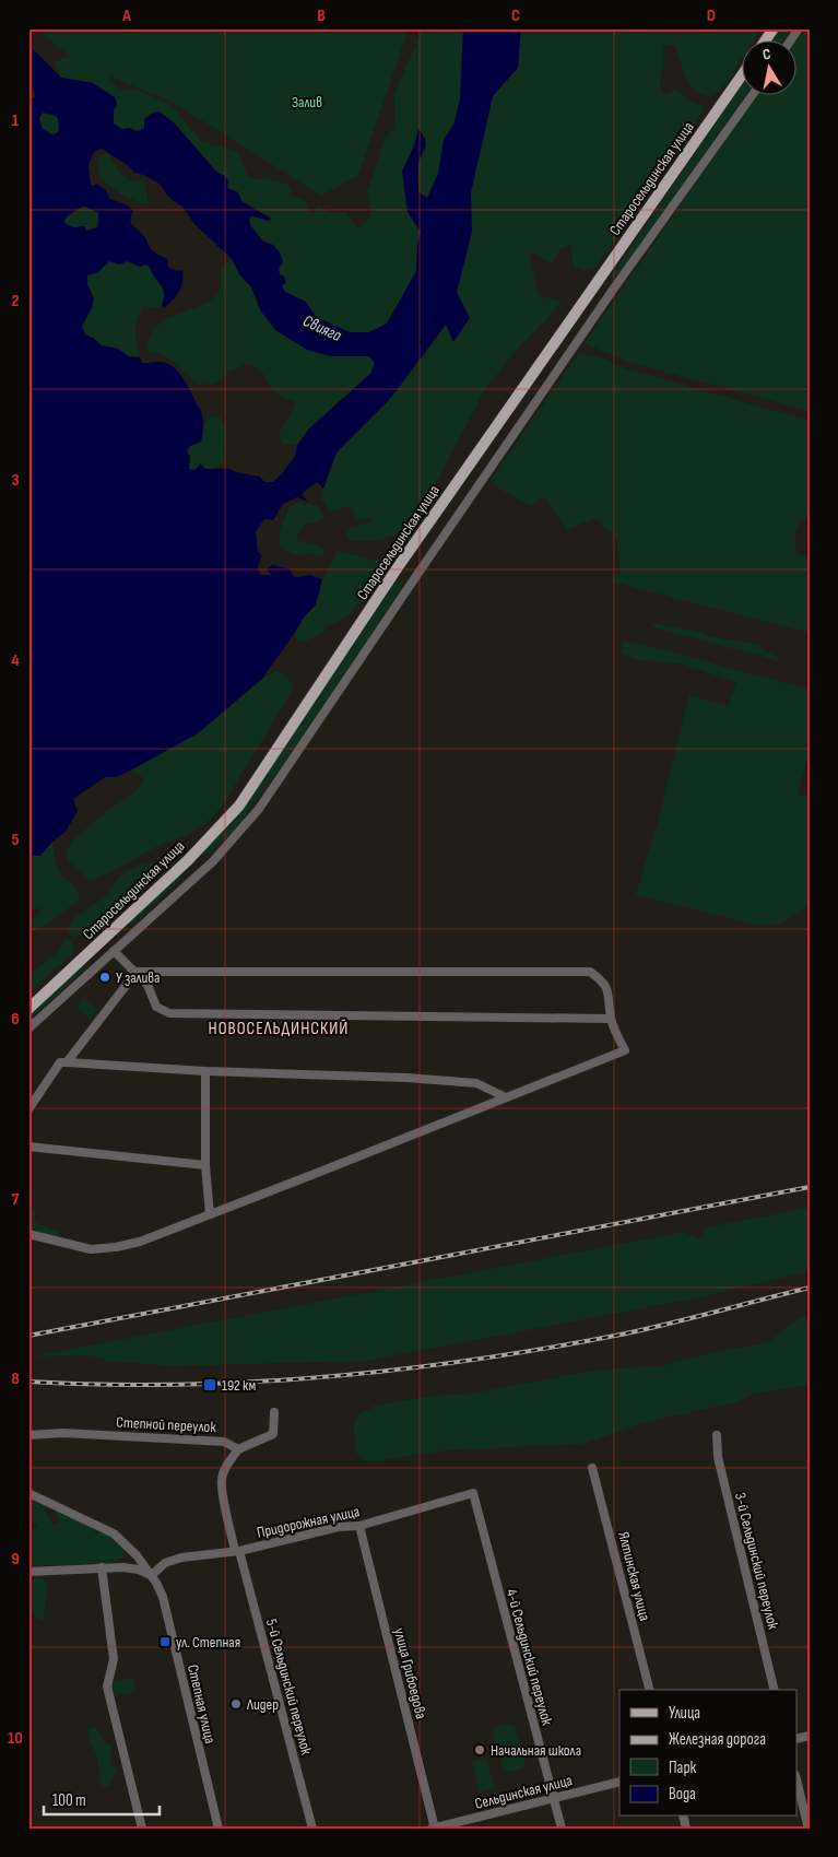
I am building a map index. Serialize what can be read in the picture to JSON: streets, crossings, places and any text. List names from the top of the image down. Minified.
{"streets":{"main road":["Старосельдинская улица"],"street":["Степной переулок","Придорожная улица","3-й Сельдинский переулок","Ялтинская улица","4-й Сельдинский переулок","улица Грибоедова","5-й Сельдинский переулок","Степная улица","Сельдинская улица"]},"crossings":[["Степной переулок","5-й Сельдинский переулок"],["Придорожная улица","4-й Сельдинский переулок"],["Придорожная улица","улица Грибоедова"],["Придорожная улица","5-й Сельдинский переулок"],["Придорожная улица","Степная улица"],["4-й Сельдинский переулок","Сельдинская улица"],["улица Грибоедова","Сельдинская улица"]],"districts":["НОВОСЕЛЬДИНСКИЙ"],"water":["Свияга"],"parks":["Залив"],"places":{"other":["У залива","Лидер","Начальная школа"],"transit":["192 км","ул. Степная"]},"legend":["Улица","Железная дорога","Парк","Вода"],"scale_bar":"100 m","north":"top","grid":{"columns":["A","B","C","D"],"rows":["1","2","3","4","5","6","7","8","9","10"]}}
